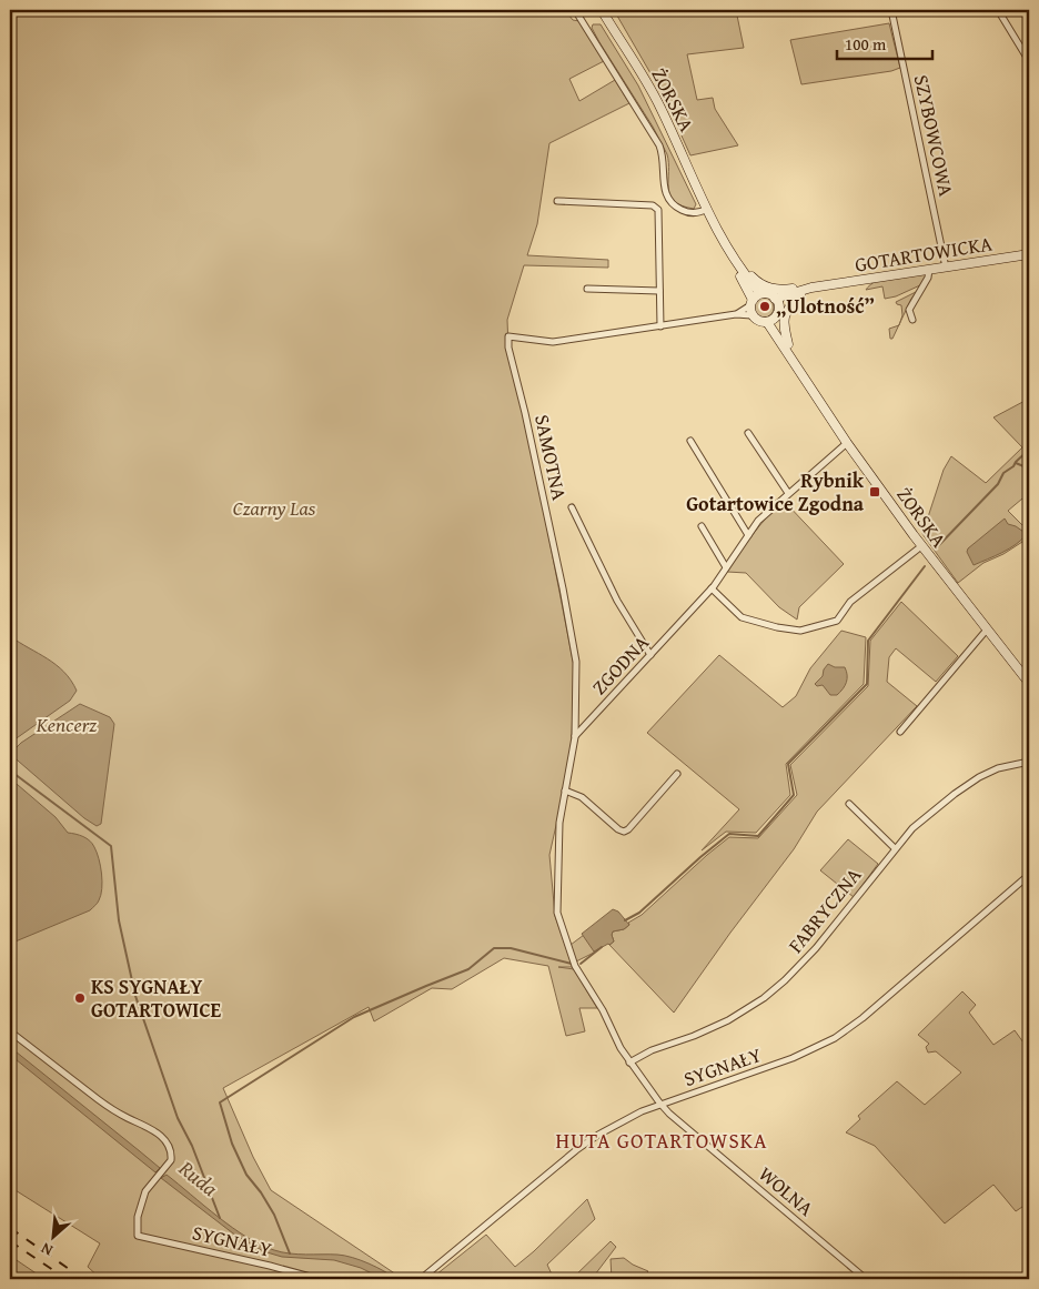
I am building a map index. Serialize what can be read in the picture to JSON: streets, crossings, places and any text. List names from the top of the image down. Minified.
{"streets":{"main road":["ŻORSKA","GOTARTOWICKA"],"street":["SZYBOWCOWA","SAMOTNA","ZGODNA","FABRYCZNA","SYGNAŁY","WOLNA"]},"crossings":[["ŻORSKA","GOTARTOWICKA"],["ŻORSKA","SAMOTNA"],["ŻORSKA","ZGODNA"],["SZYBOWCOWA","GOTARTOWICKA"],["GOTARTOWICKA","SAMOTNA"],["SAMOTNA","ZGODNA"],["SYGNAŁY","WOLNA"]],"districts":["HUTA GOTARTOWSKA"],"water":["Ruda"],"parks":["Czarny Las","Kencerz"],"places":{"other":["„Ulotność”","KS SYGNAŁY GOTARTOWICE"],"transit":["Rybnik Gotartowice Zgodna"]},"scale_bar":"100 m","north":"bottom left"}
